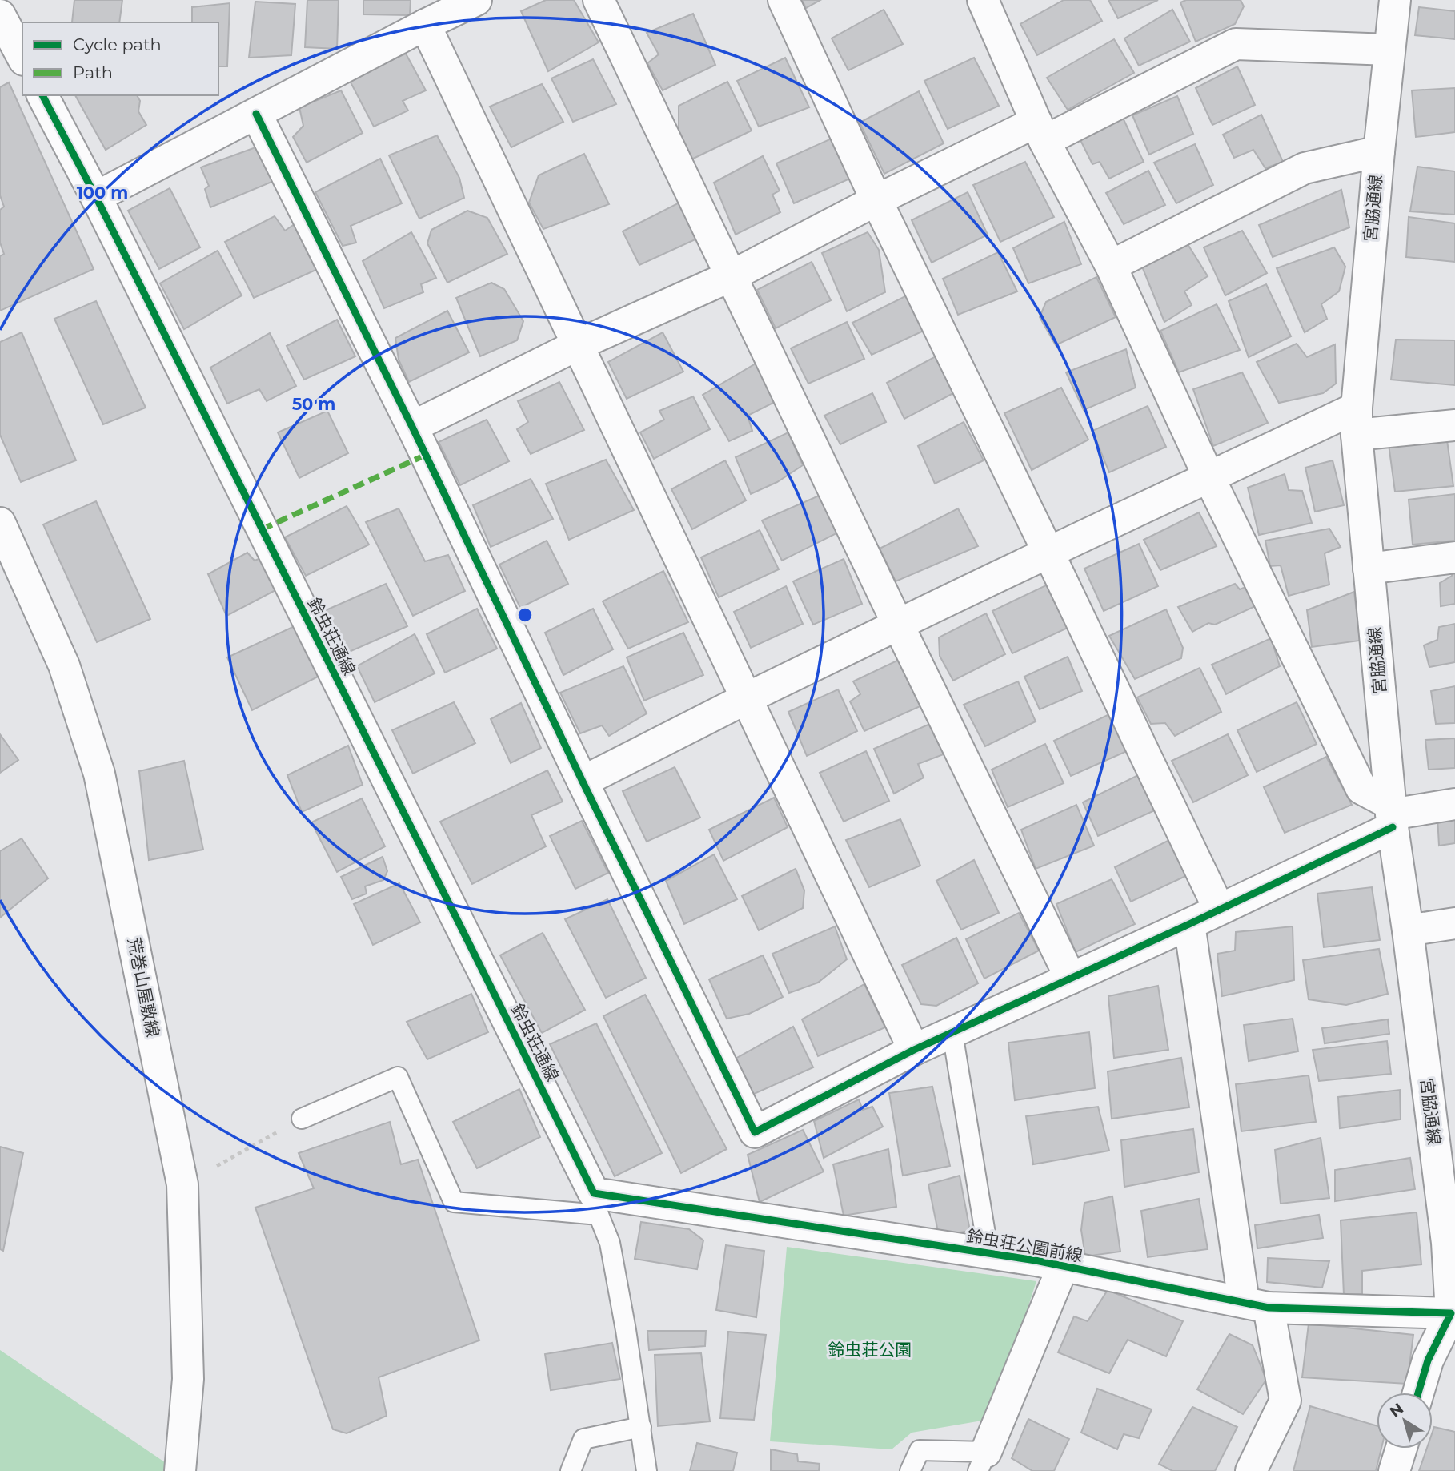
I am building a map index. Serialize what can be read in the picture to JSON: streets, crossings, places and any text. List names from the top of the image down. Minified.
{"streets":{"street":["宮脇通線","鈴虫荘通線","荒巻山屋敷線","鈴虫荘公園前線"]},"crossings":[["宮脇通線","鈴虫荘公園前線"],["鈴虫荘通線","鈴虫荘公園前線"]],"parks":["鈴虫荘公園"],"legend":["Cycle path","Path"],"north":"top left","rings":["100 m","50 m"]}
